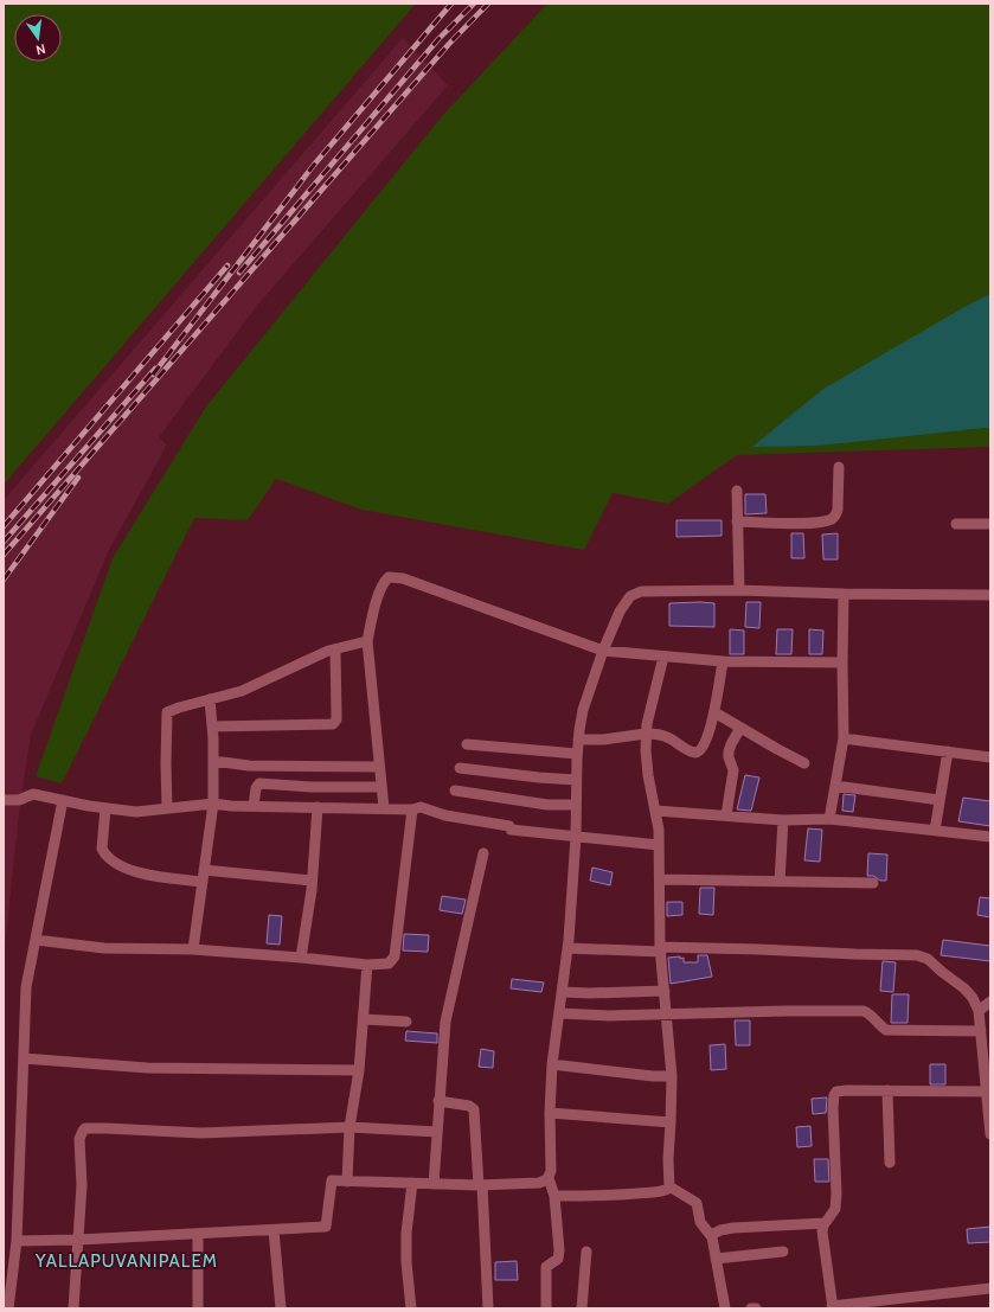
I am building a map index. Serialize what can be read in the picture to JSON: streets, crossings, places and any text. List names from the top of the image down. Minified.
{"districts":["YALLAPUVANIPALEM"],"north":"bottom"}
